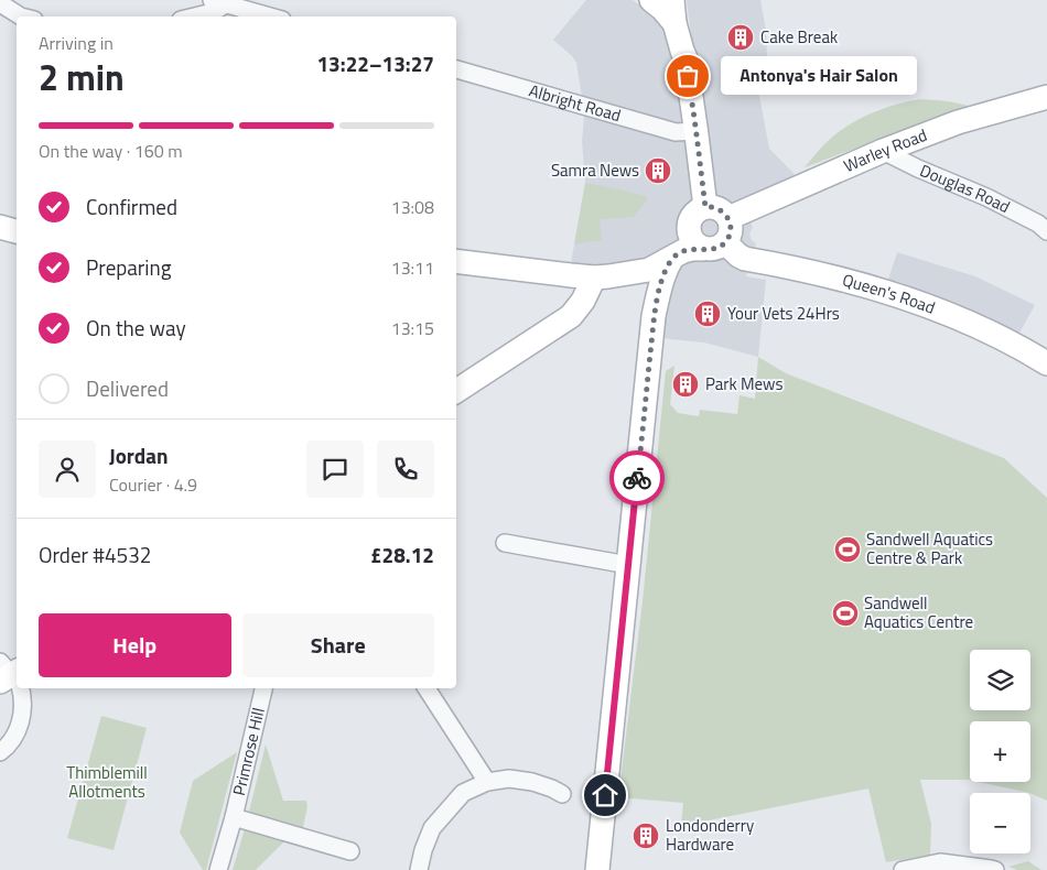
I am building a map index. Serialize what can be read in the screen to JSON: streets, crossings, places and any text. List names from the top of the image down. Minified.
{"streets":{"street":["Albright Road","Warley Road","Douglas Road","Queen's Road","Primrose Hill"]},"crossings":[["Warley Road","Douglas Road"],["Warley Road","Queen's Road"]],"parks":["Thimblemill Allotments"],"places":{"building":["Cake Break","Samra News","Your Vets 24Hrs","Park Mews","Londonderry Hardware"],"other":["Antonya's Hair Salon"],"sports":["Sandwell Aquatics Centre & Park","Sandwell Aquatics Centre"]},"page":{"heading":["2 min","Arriving in","13:22–13:27"],"panel":["Jordan","Courier · 4.9","Order #4532","£28.12"],"bubble":"Antonya's Hair Salon","bar":"On the way · 160 m","list":[["Confirmed","13:08"],["Preparing","13:11"],["On the way","13:15"],"Delivered"],"buttons":["Help","Share"],"map_buttons":["+","−"]}}
